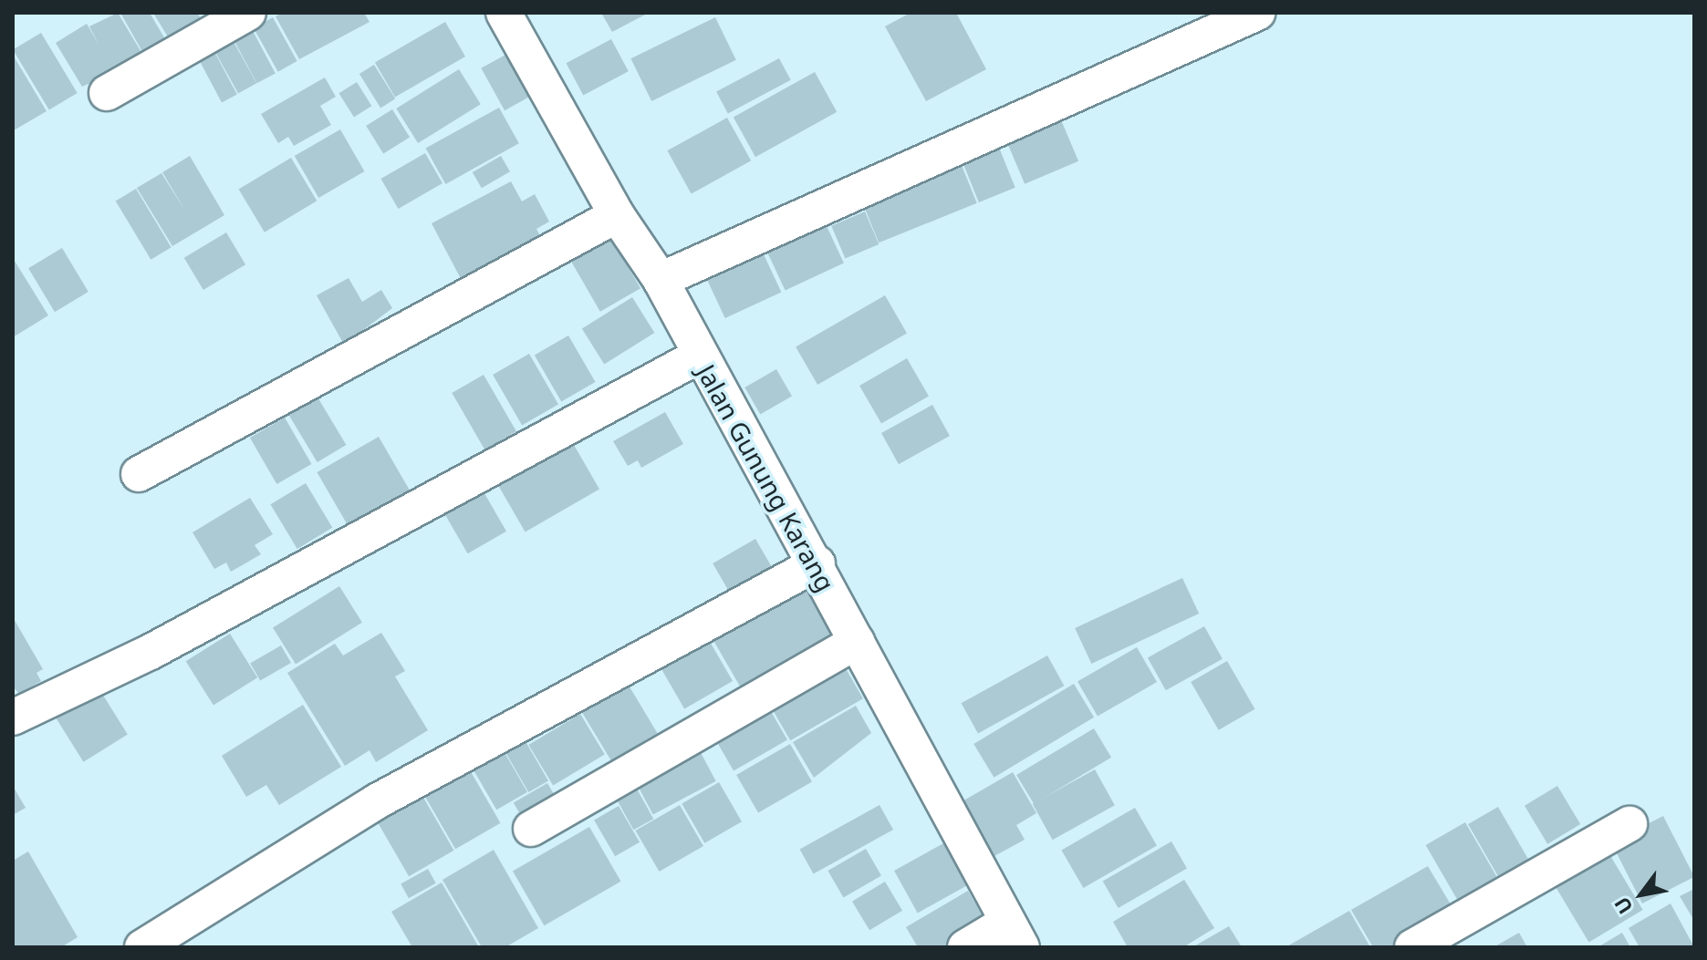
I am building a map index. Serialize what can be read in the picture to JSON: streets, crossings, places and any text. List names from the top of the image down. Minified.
{"streets":{"street":["Jalan Gunung Karang"]},"north":"bottom left"}
